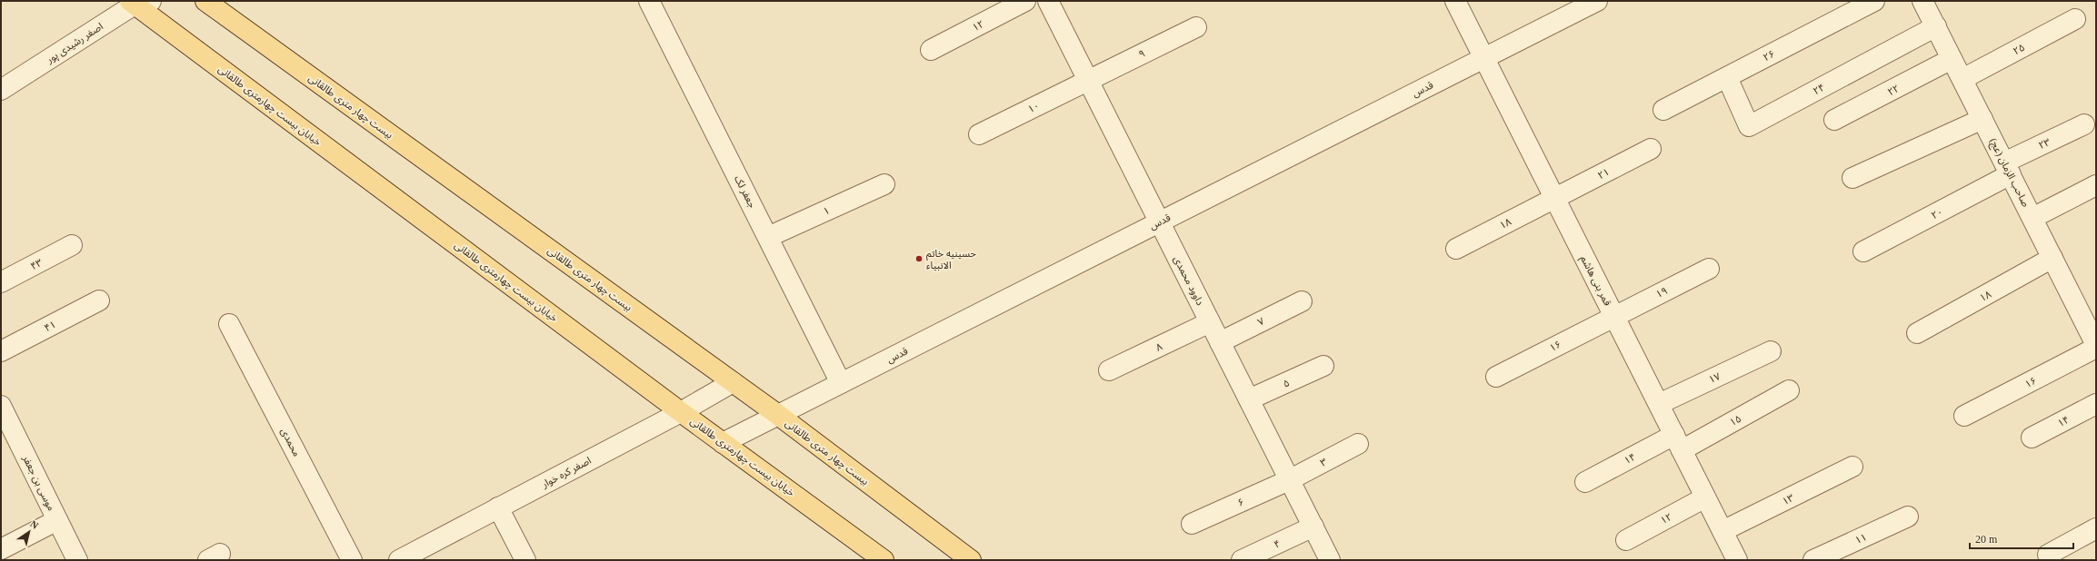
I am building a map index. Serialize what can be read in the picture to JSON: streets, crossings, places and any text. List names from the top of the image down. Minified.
{"streets":{"main road":["خیابان بیست چهارمتری طالقانی","بیست چهار متری طالقانی"],"street":["۱۲","اصغر رشیدی پور","۲۵","۹","۲۶","قدس","۲۴","۲۲","۱۰","۲۳","صاحب الزمان (عج)","۲۱","جعفر لک","۱","۲۰","۱۸","۴۳","داوود محمدی","قمر بنی هاشم","۱۹","۷","۴۱","۱۶","۸","۱۷","۵","۱۵","۱۴","محمدی","۳","اصغر کره خوار","موسی بن جعفر","۱۳","۶","۱۱","۴"]},"crossings":[["۱۲","قمر بنی هاشم"],["اصغر رشیدی پور","خیابان بیست چهارمتری طالقانی"],["۲۵","صاحب الزمان (عج)"],["۹","۱۰"],["۹","داوود محمدی"],["۲۶","۲۴"],["قدس","خیابان بیست چهارمتری طالقانی"],["قدس","بیست چهار متری طالقانی"],["قدس","جعفر لک"],["قدس","داوود محمدی"],["قدس","قمر بنی هاشم"],["۲۴","صاحب الزمان (عج)"],["۲۲","صاحب الزمان (عج)"],["خیابان بیست چهارمتری طالقانی","اصغر کره خوار"],["بیست چهار متری طالقانی","اصغر کره خوار"],["۱۰","داوود محمدی"],["۲۳","صاحب الزمان (عج)"],["۲۳","۲۰"],["صاحب الزمان (عج)","۲۰"],["صاحب الزمان (عج)","۱۸"],["صاحب الزمان (عج)","۱۶"],["۲۱","۱۸"],["۲۱","قمر بنی هاشم"],["جعفر لک","۱"],["۱۸","قمر بنی هاشم"],["داوود محمدی","۷"],["داوود محمدی","۸"],["داوود محمدی","۵"],["داوود محمدی","۳"],["داوود محمدی","۶"],["داوود محمدی","۴"],["قمر بنی هاشم","۱۹"],["قمر بنی هاشم","۱۶"],["قمر بنی هاشم","۱۷"],["قمر بنی هاشم","۱۵"],["قمر بنی هاشم","۱۴"],["قمر بنی هاشم","۱۳"],["۱۹","۱۶"],["۱۵","۱۴"],["۳","۶"]],"places":["حسینیه خاتم الانبیاء"],"scale_bar":"20 m","north":"top right"}
